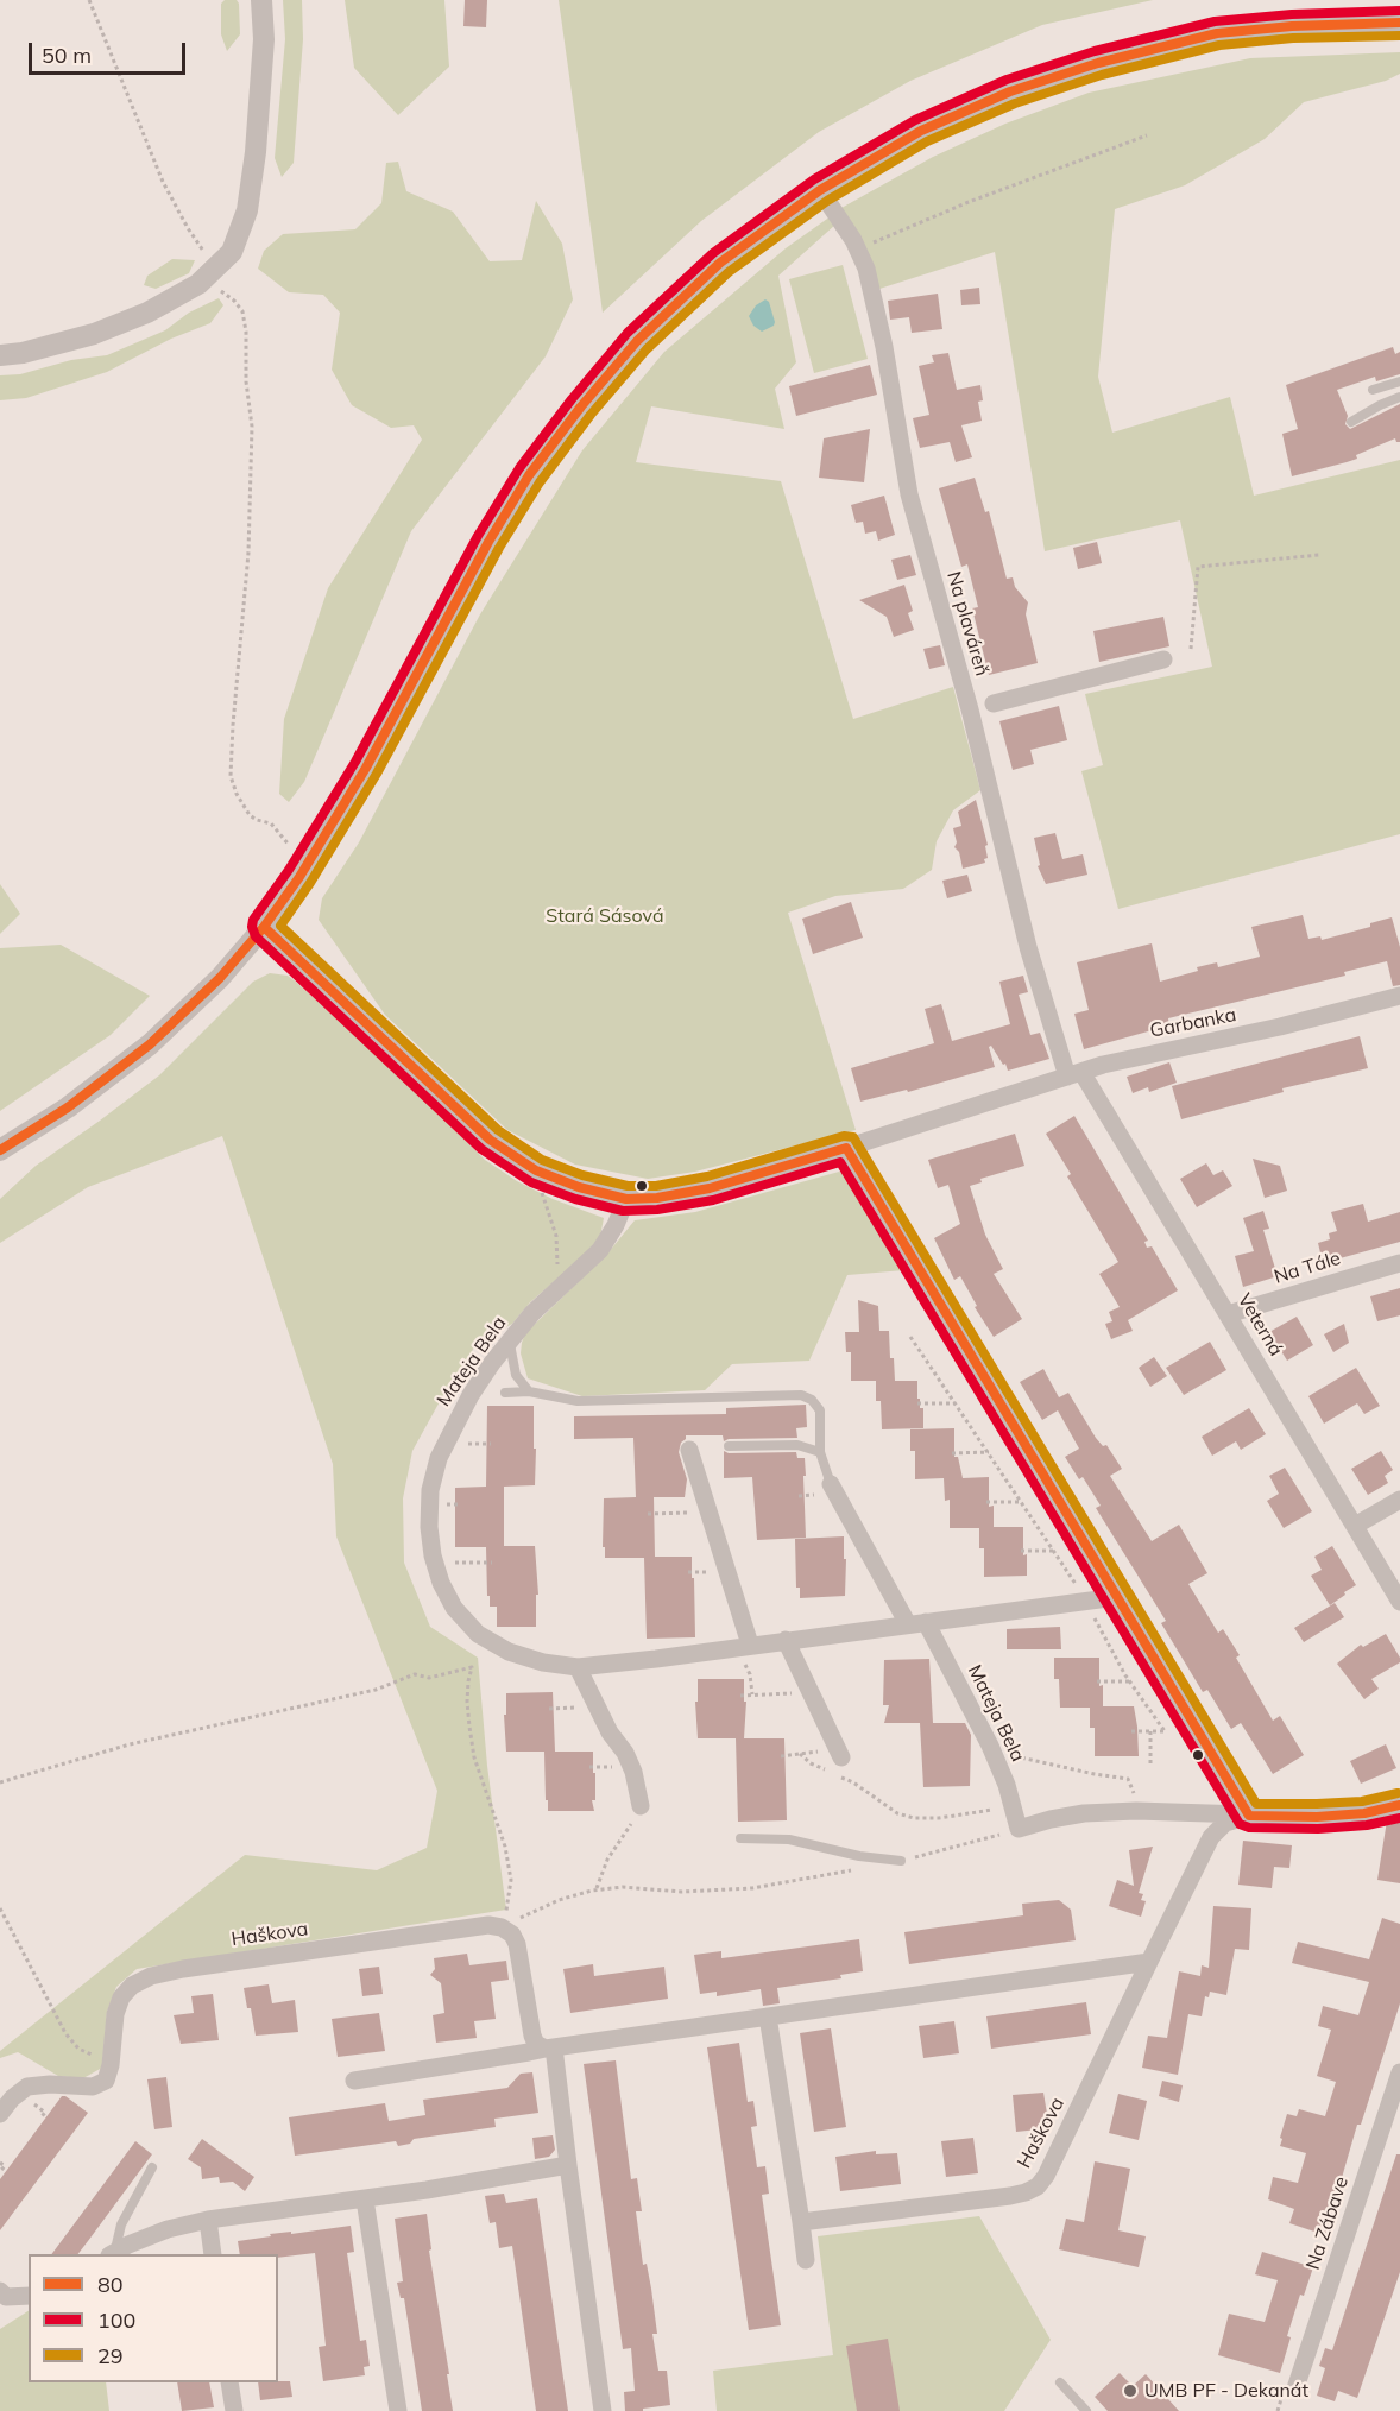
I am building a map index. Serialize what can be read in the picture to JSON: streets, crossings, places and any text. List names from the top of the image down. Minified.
{"streets":{"street":["Na plaváreň","Garbanka","Na Tále","Veterná","Mateja Bela","Haškova","Na Zábave"]},"crossings":[["Na plaváreň","Garbanka"],["Na plaváreň","Veterná"],["Garbanka","Veterná"],["Garbanka","Mateja Bela"],["Na Tále","Veterná"]],"parks":["Stará Sásová"],"places":["UMB PF - Dekanát"],"lines":["transit line 100","transit line 80","transit line 29"],"legend":["80","100","29"],"scale_bar":"50 m"}
